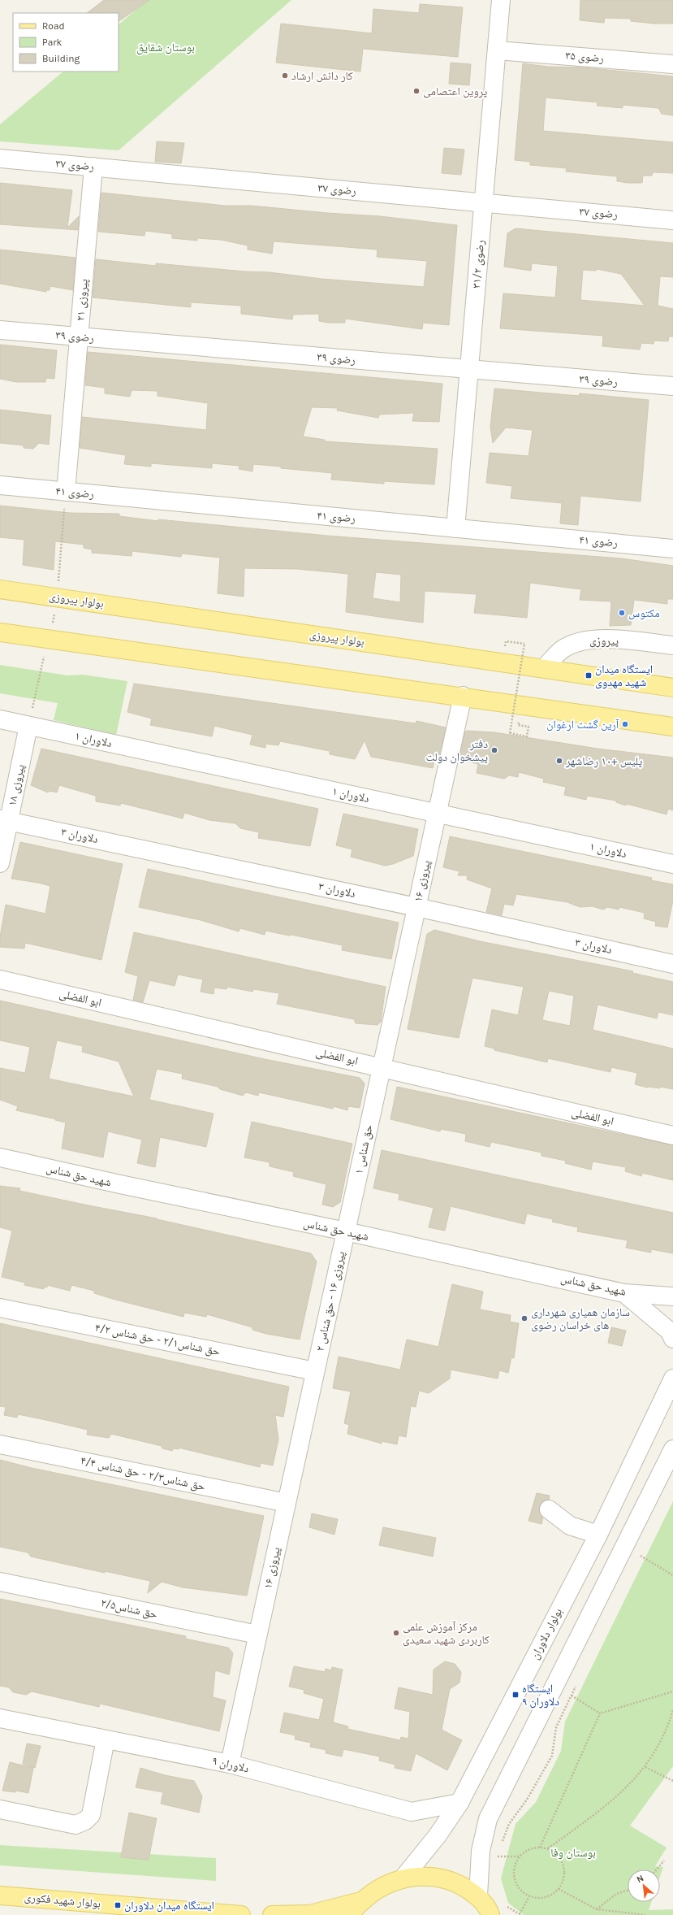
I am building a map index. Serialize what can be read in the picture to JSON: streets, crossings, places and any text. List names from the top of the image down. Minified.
{"streets":{"main road":["بولوار پیروزی","بولوار شهید فکوری"],"street":["رضوی ۳۵","رضوی ۳۷","رضوی ۳۱/۲","پیروزی ۲۱","رضوی ۳۹","رضوی ۴۱","پیروزی","دلاوران ۱","پیروزی ۱۸","دلاوران ۳","پیروزی ۱۶","ابو الفضلی","حق شناس ۱","شهید حق شناس","پیروزی ۱۶ - حق شناس ۲","حق شناس۲/۱ - حق شناس ۴/۲","حق شناس۲/۳ - حق شناس ۴/۴","حق شناس۲/۵","بولوار دلاوران","دلاوران ۹"]},"crossings":[["رضوی ۳۵","رضوی ۳۱/۲"],["رضوی ۳۷","رضوی ۳۱/۲"],["رضوی ۳۷","پیروزی ۲۱"],["رضوی ۳۱/۲","رضوی ۳۹"],["رضوی ۳۱/۲","رضوی ۴۱"],["پیروزی ۲۱","رضوی ۳۹"],["پیروزی ۲۱","رضوی ۴۱"],["بولوار پیروزی","پیروزی"],["دلاوران ۱","پیروزی ۱۸"],["دلاوران ۱","پیروزی ۱۶"],["پیروزی ۱۸","دلاوران ۳"],["دلاوران ۳","پیروزی ۱۶"],["پیروزی ۱۶","ابو الفضلی"],["پیروزی ۱۶","حق شناس ۱"],["پیروزی ۱۶","پیروزی ۱۶ - حق شناس ۲"],["پیروزی ۱۶","حق شناس۲/۱ - حق شناس ۴/۲"],["پیروزی ۱۶","حق شناس۲/۳ - حق شناس ۴/۴"],["پیروزی ۱۶","حق شناس۲/۵"],["پیروزی ۱۶","دلاوران ۹"],["ابو الفضلی","حق شناس ۱"],["حق شناس ۱","شهید حق شناس"],["حق شناس ۱","پیروزی ۱۶ - حق شناس ۲"],["شهید حق شناس","پیروزی ۱۶ - حق شناس ۲"],["پیروزی ۱۶ - حق شناس ۲","حق شناس۲/۱ - حق شناس ۴/۲"],["بولوار دلاوران","دلاوران ۹"]],"parks":["بوستان شقایق","بوستان وفا"],"places":{"other":["کار دانش ارشاد","پروین اعتصامی","مکتوس","آرین گشت ارغوان","دفتر پیشخوان دولت","پلیس +۱۰ رضاشهر","سازمان همیاری شهرداری های خراسان رضوی","مرکز آموزش علمی کاربردی شهید سعیدی"],"transit":["ایستگاه میدان شهید مهدوی","ایستگاه دلاوران ۹","ایستگاه میدان دلاوران"]},"legend":["Road","Park","Building"],"north":"top left"}
